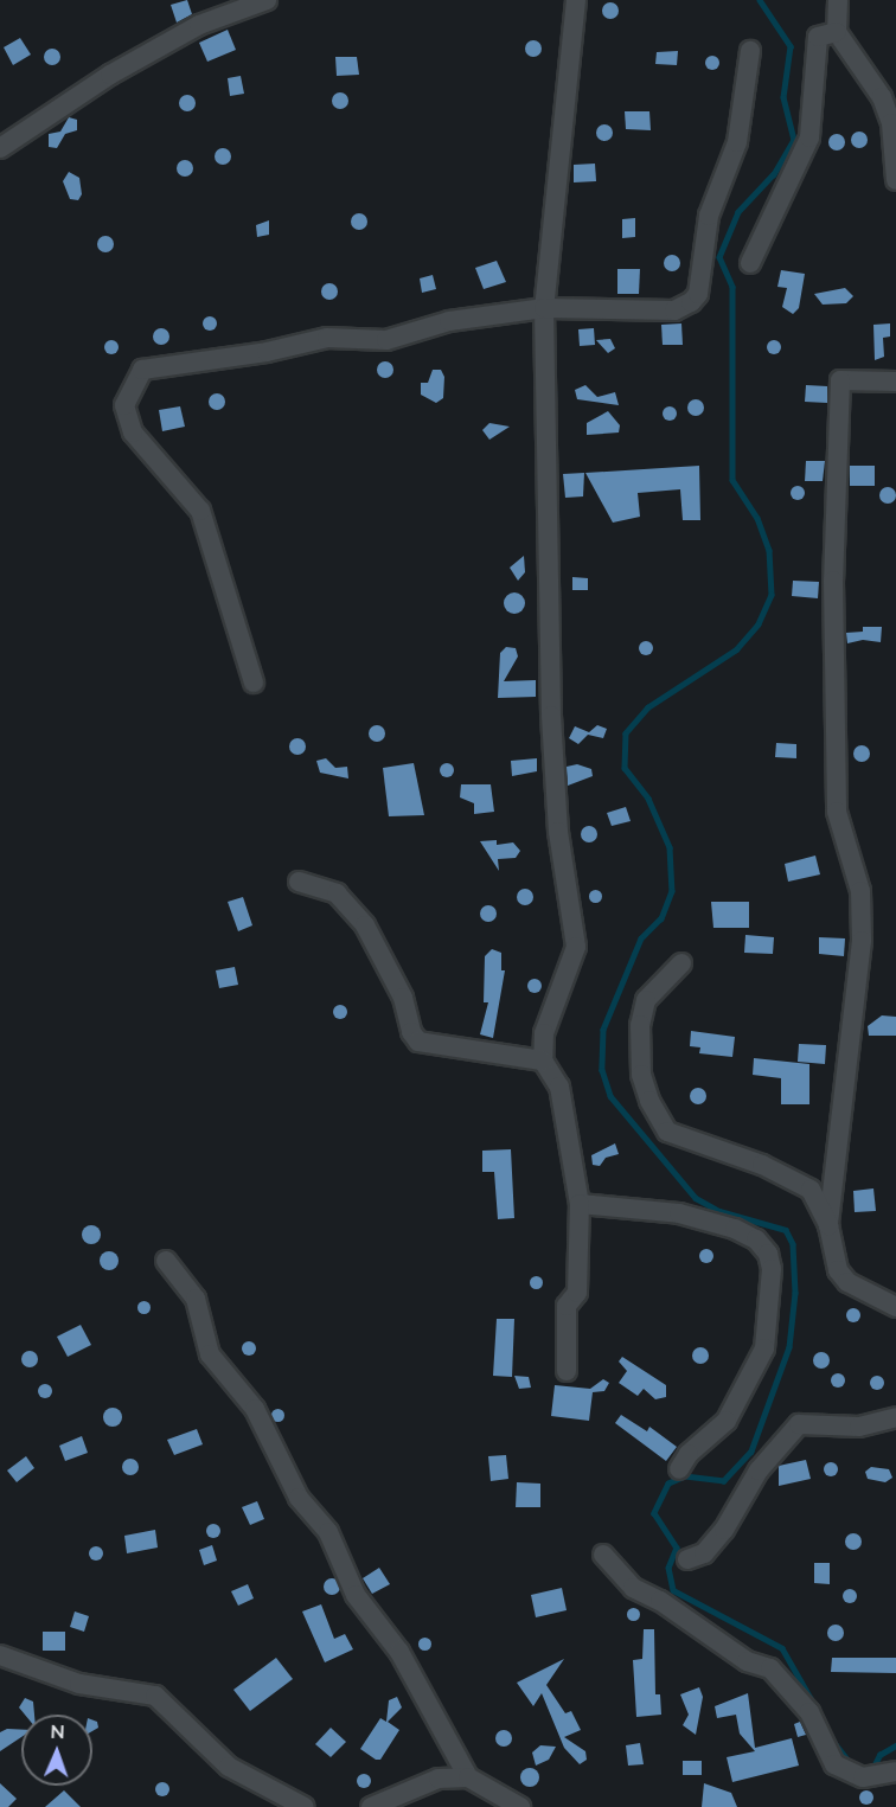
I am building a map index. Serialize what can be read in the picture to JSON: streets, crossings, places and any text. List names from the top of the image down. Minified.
{"north":"top"}
